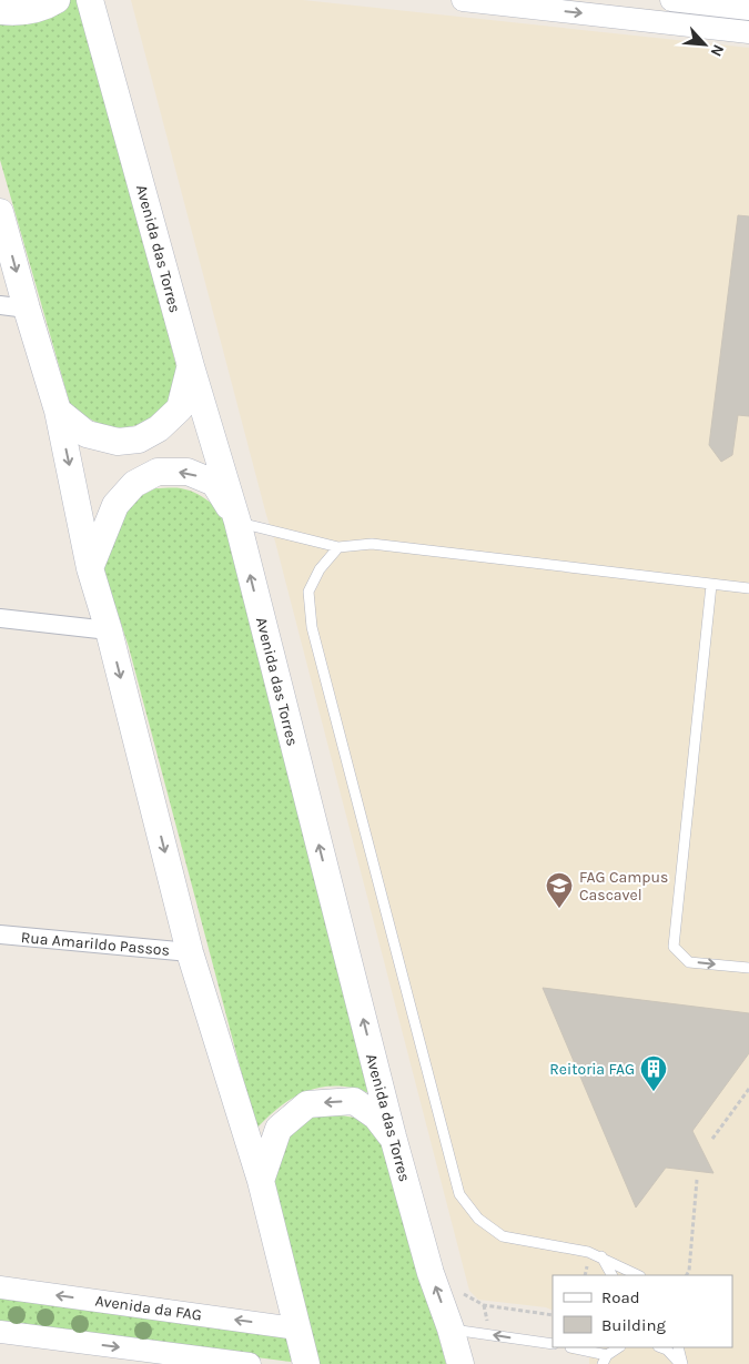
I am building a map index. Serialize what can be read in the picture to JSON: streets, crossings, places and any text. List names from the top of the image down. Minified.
{"streets":{"main road":["Avenida das Torres"],"street":["Rua Amarildo Passos","Avenida da FAG"]},"places":{"school or university":["FAG Campus Cascavel"],"building":["Reitoria FAG"]},"legend":["Road","Building"],"north":"bottom right"}
